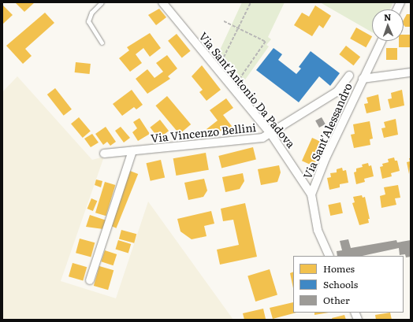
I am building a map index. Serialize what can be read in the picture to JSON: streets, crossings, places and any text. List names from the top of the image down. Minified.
{"streets":{"street":["Via Sant'Antonio Da Padova","Via Sant'Alessandro","Via Vincenzo Bellini"]},"crossings":[["Via Sant'Antonio Da Padova","Via Sant'Alessandro"],["Via Sant'Antonio Da Padova","Via Vincenzo Bellini"]],"legend":["Homes","Schools","Other"],"north":"top"}
